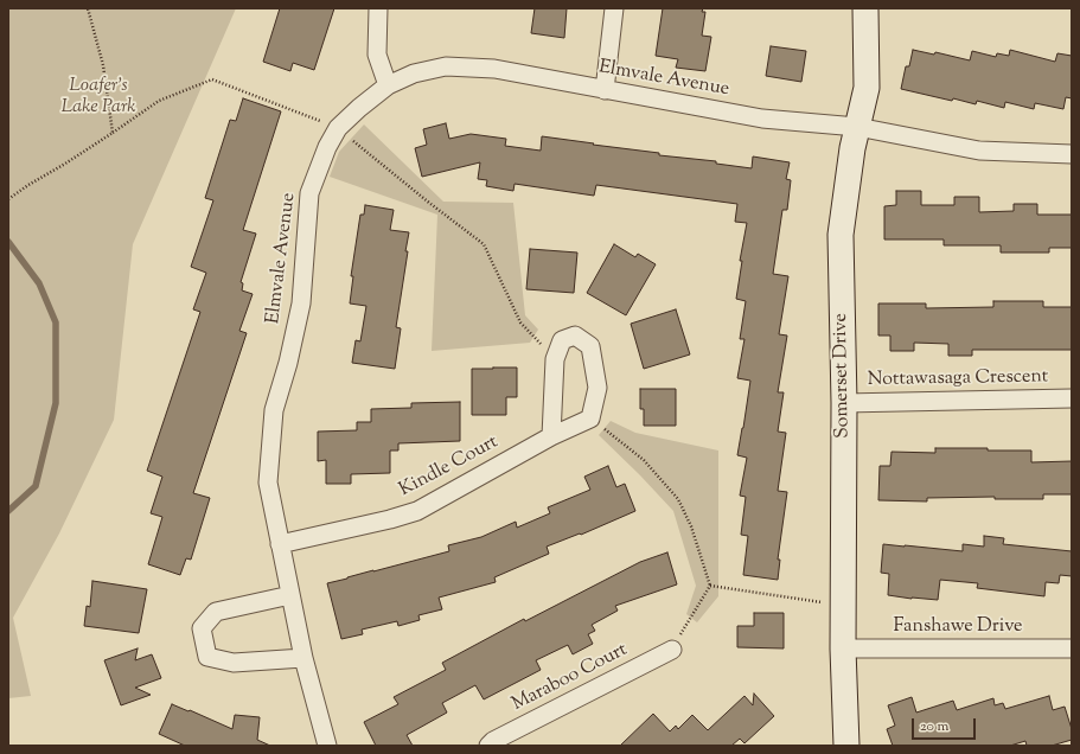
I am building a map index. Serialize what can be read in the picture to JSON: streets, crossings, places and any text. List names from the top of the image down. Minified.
{"streets":{"street":["Elmvale Avenue","Somerset Drive","Nottawasaga Crescent","Kindle Court","Fanshawe Drive","Maraboo Court"]},"crossings":[["Elmvale Avenue","Somerset Drive"],["Elmvale Avenue","Kindle Court"],["Somerset Drive","Nottawasaga Crescent"],["Somerset Drive","Fanshawe Drive"]],"parks":["Loafer's Lake Park"],"scale_bar":"20 m"}
